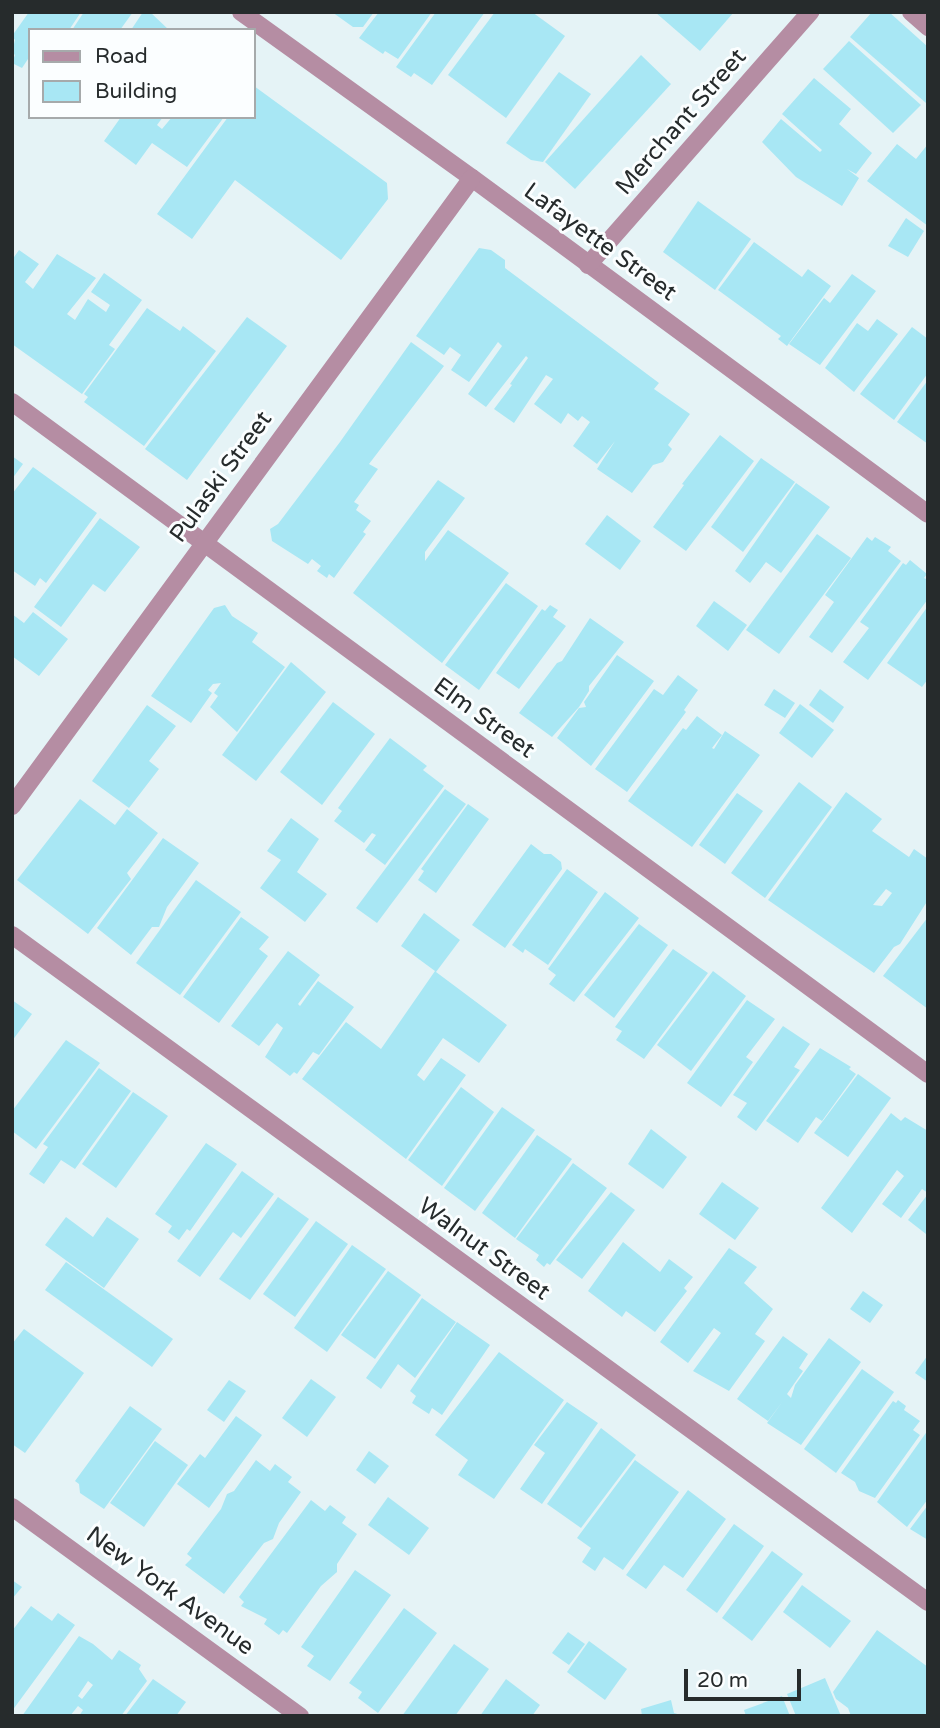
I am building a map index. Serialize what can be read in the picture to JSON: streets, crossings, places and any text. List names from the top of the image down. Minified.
{"streets":{"street":["Merchant Street","Lafayette Street","Pulaski Street","Elm Street","Walnut Street","New York Avenue"]},"crossings":[["Merchant Street","Lafayette Street"],["Lafayette Street","Pulaski Street"],["Pulaski Street","Elm Street"]],"legend":["Road","Building"],"scale_bar":"20 m"}
